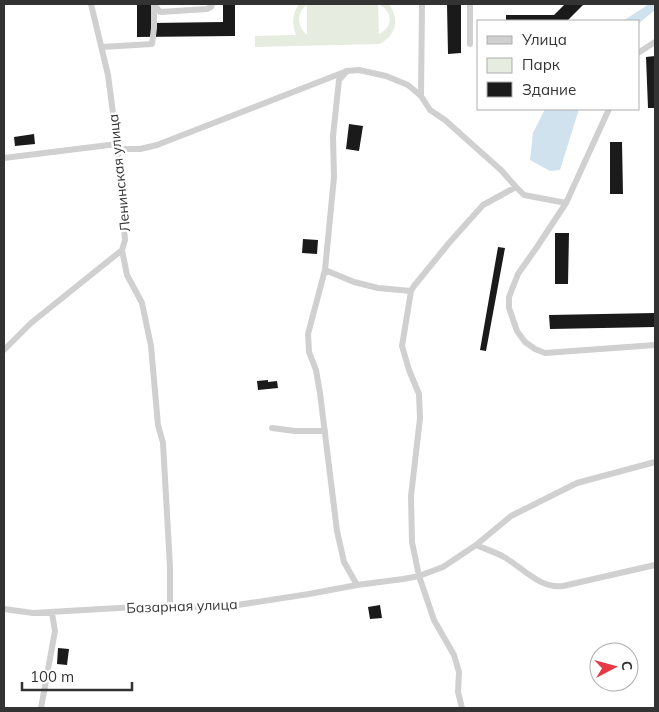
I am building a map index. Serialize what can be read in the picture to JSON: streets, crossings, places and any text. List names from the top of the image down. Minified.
{"streets":{"street":["Ленинская улица","Базарная улица"]},"legend":["Улица","Парк","Здание"],"scale_bar":"100 m","north":"right"}
